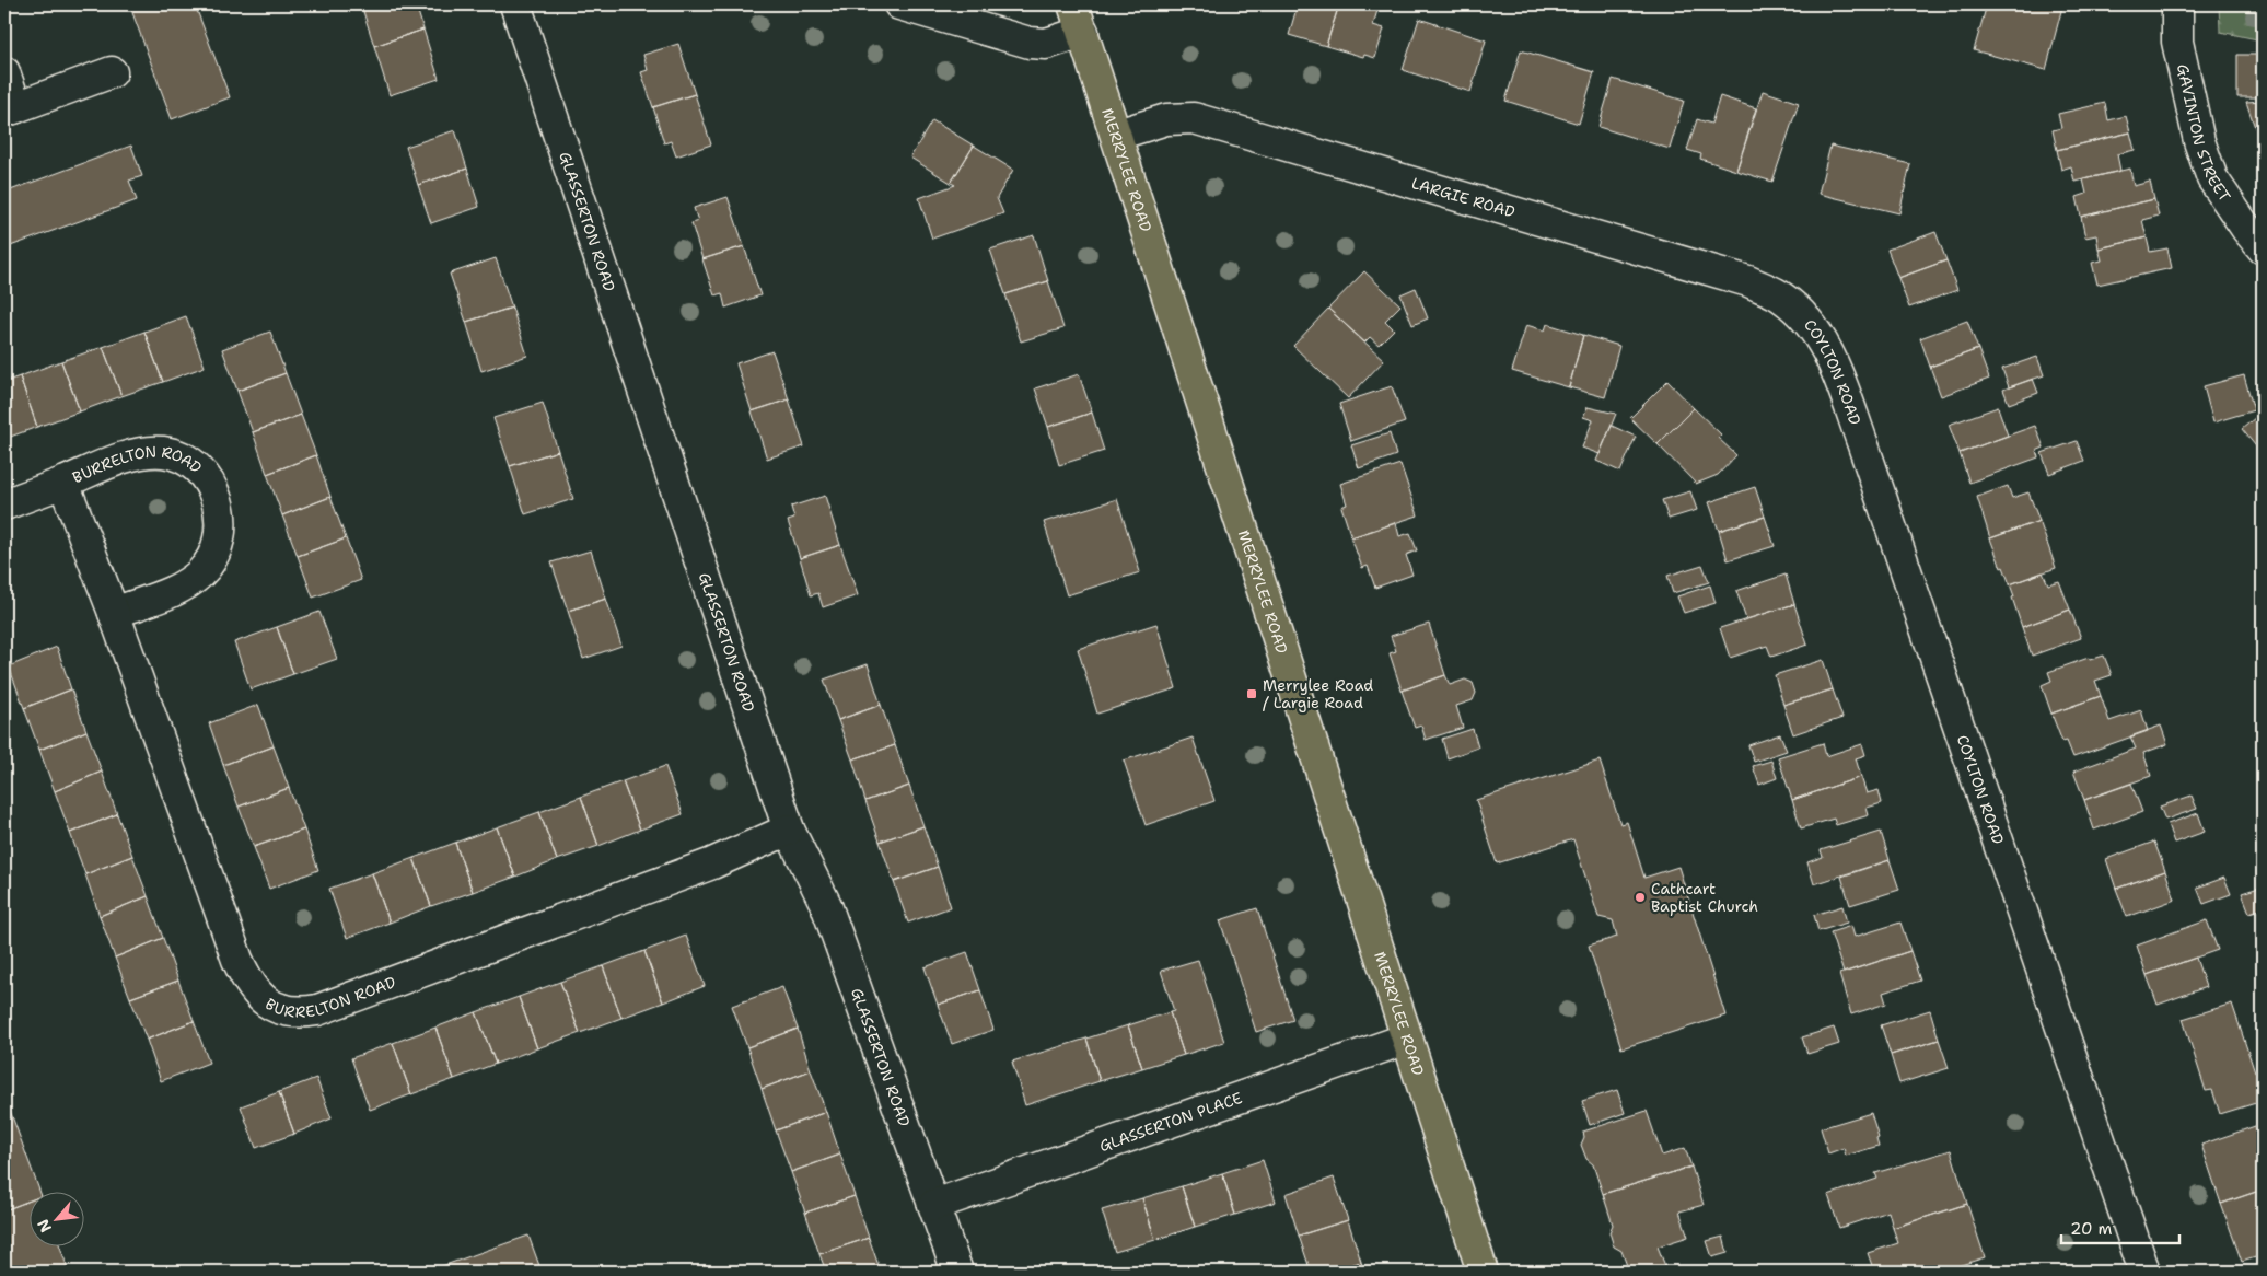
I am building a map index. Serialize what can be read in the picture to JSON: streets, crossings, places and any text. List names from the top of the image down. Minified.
{"streets":{"main road":["MERRYLEE ROAD"],"street":["GAVINTON STREET","LARGIE ROAD","GLASSERTON ROAD","COYLTON ROAD","BURRELTON ROAD","GLASSERTON PLACE"]},"crossings":[["MERRYLEE ROAD","LARGIE ROAD"],["MERRYLEE ROAD","GLASSERTON PLACE"],["LARGIE ROAD","COYLTON ROAD"],["GLASSERTON ROAD","BURRELTON ROAD"],["GLASSERTON ROAD","GLASSERTON PLACE"]],"places":{"transit":["Merrylee Road / Largie Road"],"other":["Cathcart Baptist Church"]},"scale_bar":"20 m","north":"bottom left"}
